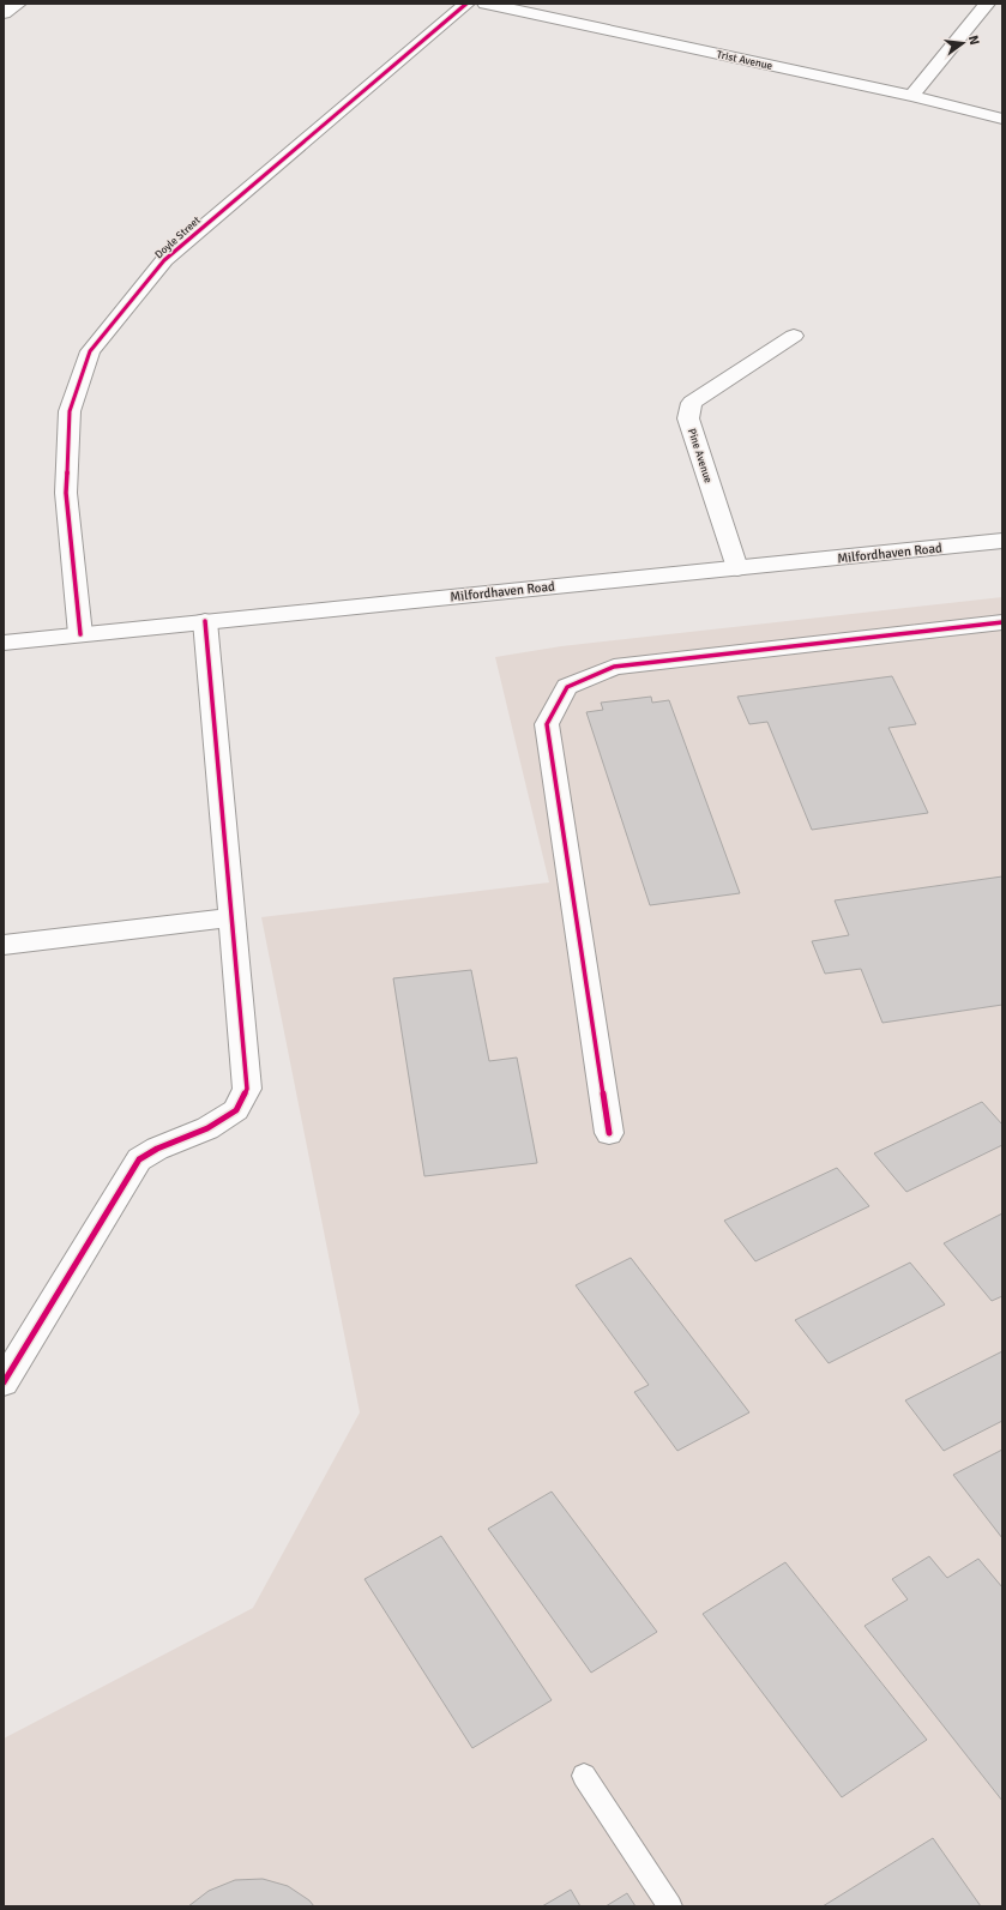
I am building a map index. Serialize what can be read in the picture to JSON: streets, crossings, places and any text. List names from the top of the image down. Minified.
{"streets":{"street":["Trist Avenue","Doyle Street","Pine Avenue","Milfordhaven Road"]},"crossings":[["Doyle Street","Milfordhaven Road"],["Pine Avenue","Milfordhaven Road"]],"north":"right"}
